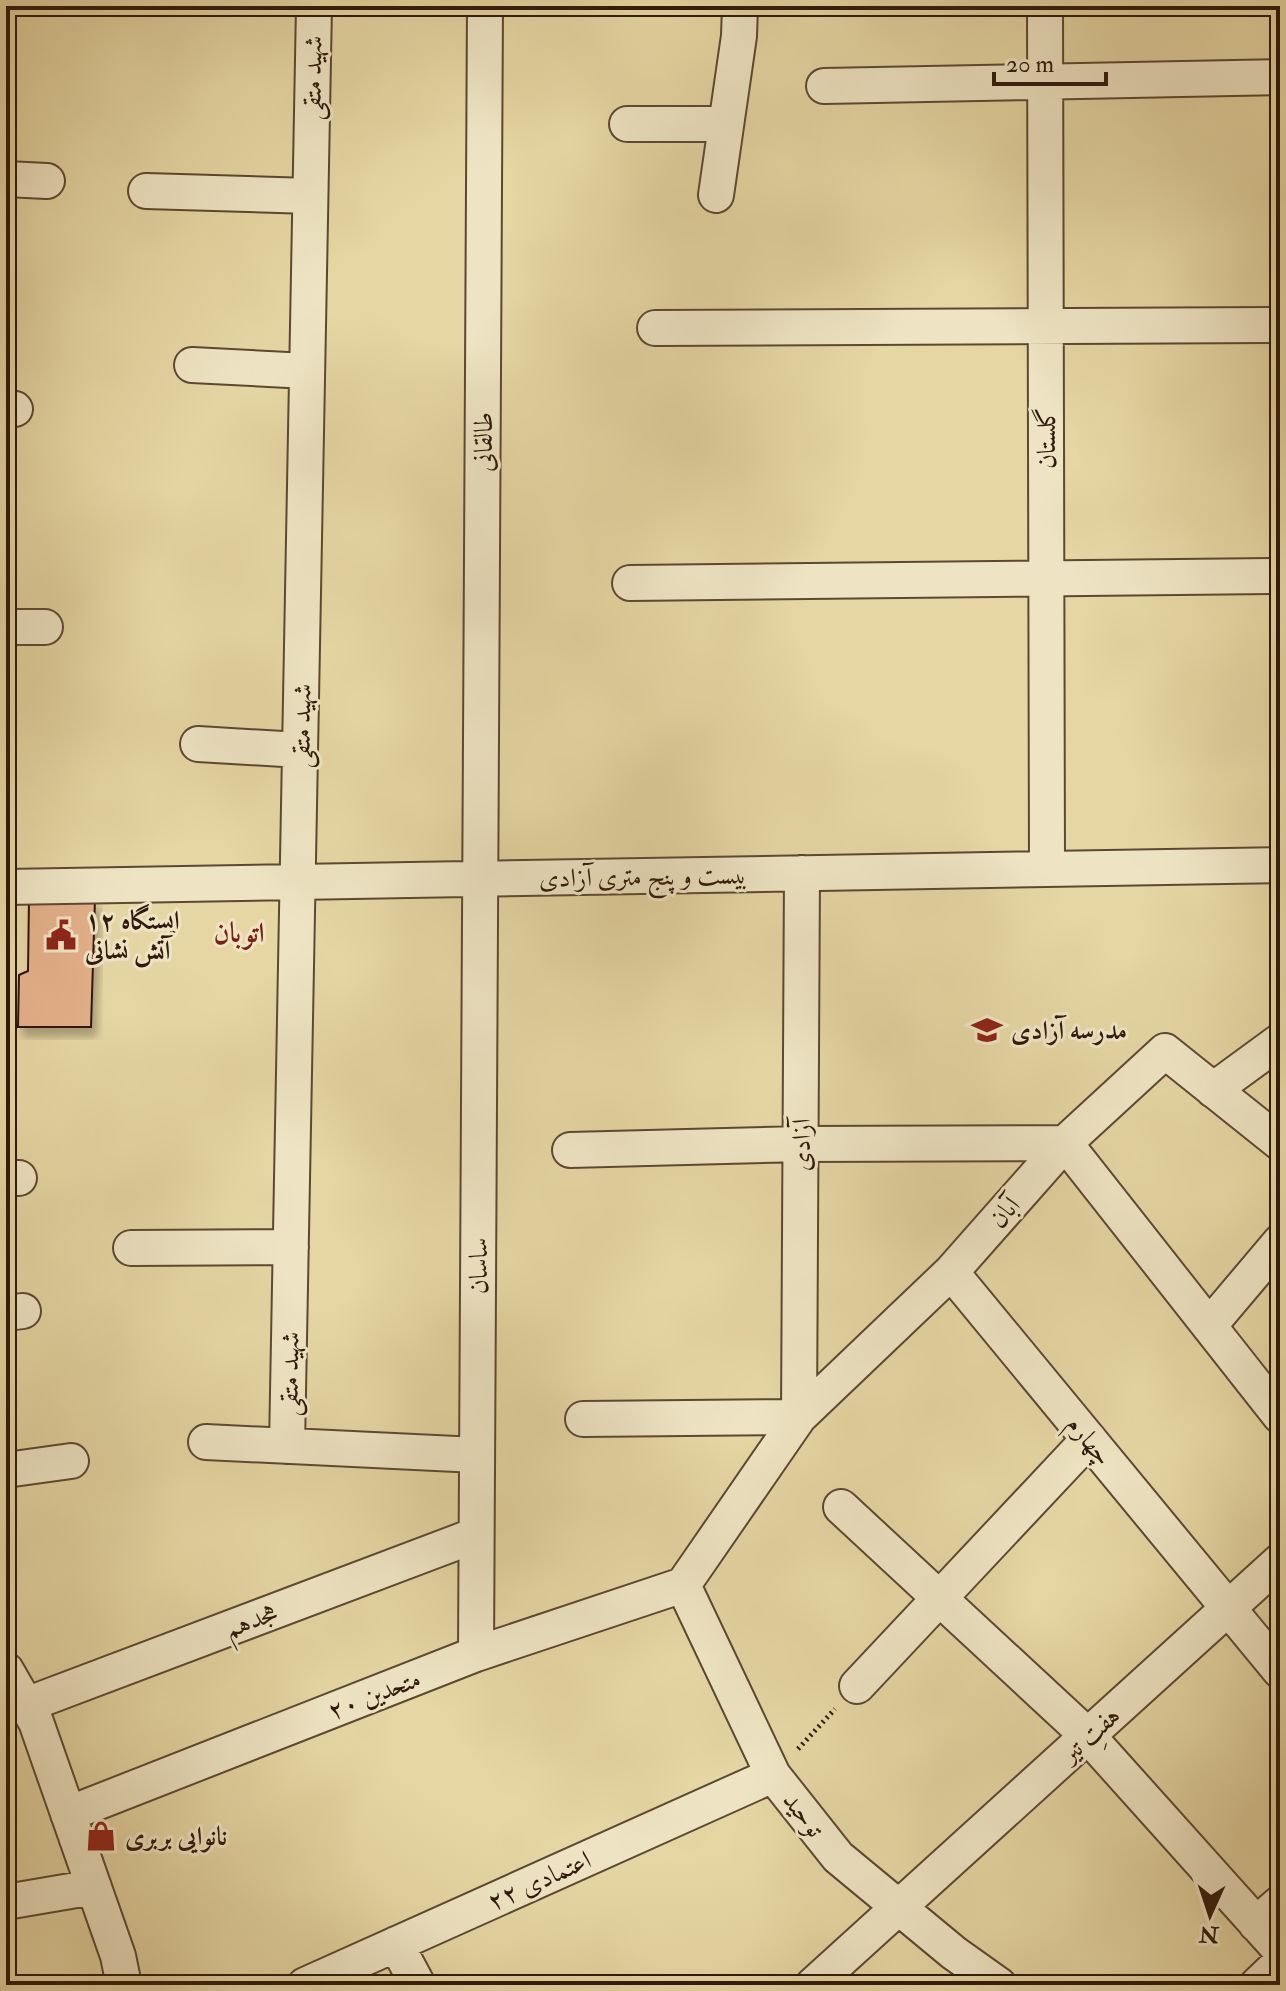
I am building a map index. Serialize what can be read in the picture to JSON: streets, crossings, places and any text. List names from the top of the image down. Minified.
{"streets":{"street":["شهید متقی","گلستان","طالقانی","بیست و پنج متری آزادی","آزادی","آبان","ساسان","چهارم","هجدهم","متحدین ۲۰","هفتِ تیر","توحید","اعتمادی ۲۲"]},"crossings":[["شهید متقی","بیست و پنج متری آزادی"],["گلستان","بیست و پنج متری آزادی"],["طالقانی","بیست و پنج متری آزادی"],["طالقانی","ساسان"],["بیست و پنج متری آزادی","آزادی"],["بیست و پنج متری آزادی","ساسان"],["آزادی","آبان"],["آبان","چهارم"],["آبان","متحدین ۲۰"],["آبان","توحید"],["ساسان","هجدهم"],["ساسان","متحدین ۲۰"],["چهارم","هفتِ تیر"],["متحدین ۲۰","توحید"],["هفتِ تیر","توحید"],["توحید","اعتمادی ۲۲"]],"districts":["اتوبان"],"places":{"public building":["ایستگاه ۱۲ آتش نشانی"],"school or university":["مدرسه آزادی"],"shop":["نانوایی بربری"]},"scale_bar":"20 m","north":"bottom"}
